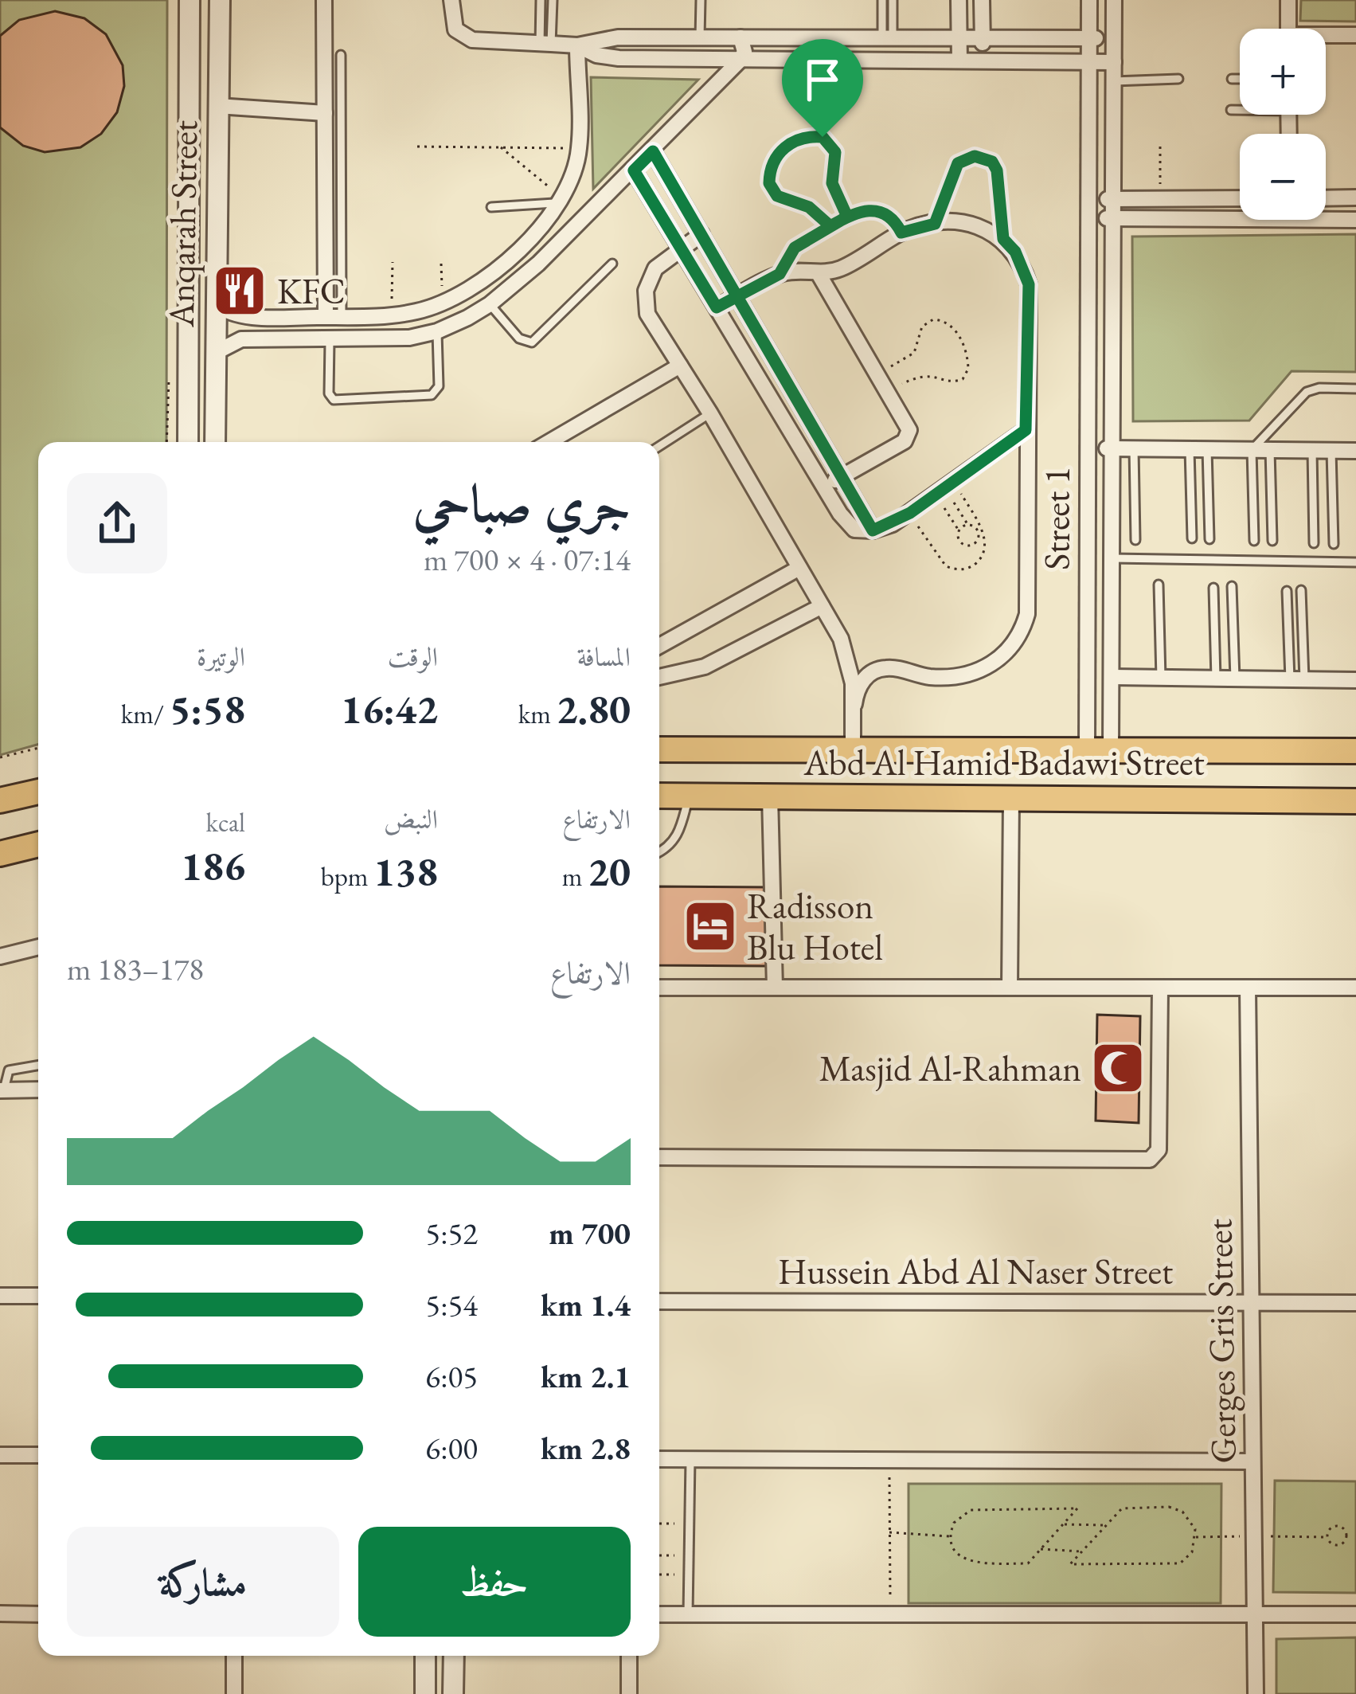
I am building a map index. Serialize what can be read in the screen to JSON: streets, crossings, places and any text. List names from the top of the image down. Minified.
{"streets":{"main road":["Abd Al Hamid Badawi Street"],"street":["Anqarah Street","Street 1","Hussein Abd Al Naser Street","Gerges Gris Street"]},"crossings":[["Street 1","Abd Al Hamid Badawi Street"],["Hussein Abd Al Naser Street","Gerges Gris Street"]],"places":{"restaurant":["KFC"],"hotel":["Radisson Blu Hotel"],"mosque":["Masjid Al-Rahman"]},"page":{"map_buttons":["+","−"],"heading":["جري صباحي","07:14 · 4 × 700 m"],"stats":[["المسافة","2.80 km"],["الوقت","16:42"],["الوتيرة","5:58 /km"],["الارتفاع","20 m"],["النبض","138 bpm"],["kcal","186"]],"chart":["الارتفاع","178–183 m"],"list":[{"name":"700 m","note":"5:52"},{"name":"1.4 km","note":"5:54"},{"name":"2.1 km","note":"6:05"},{"name":"2.8 km","note":"6:00"}],"buttons":["حفظ","مشاركة"]}}
